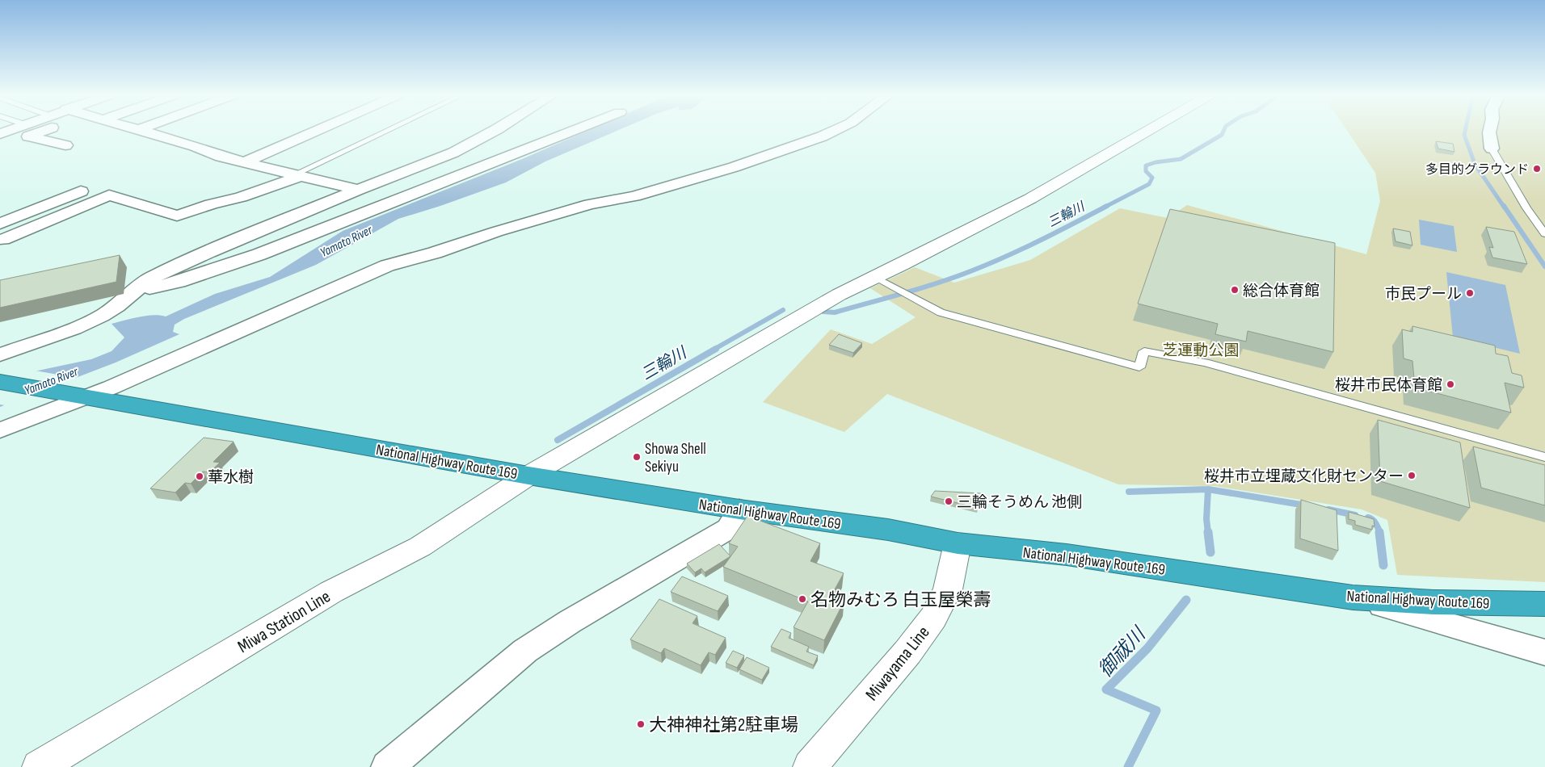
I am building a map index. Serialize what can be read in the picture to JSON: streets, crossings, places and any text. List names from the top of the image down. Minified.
{"streets":{"highway":["National Highway Route 169"],"street":["Miwa Station Line","Miwayama Line"]},"crossings":[["National Highway Route 169","Miwa Station Line"],["National Highway Route 169","Miwayama Line"]],"water":["三輪川","Yamato River","御祓川"],"parks":["芝運動公園"],"places":["多目的グラウンド","総合体育館","市民プール","桜井市民体育館","Showa Shell Sekiyu","桜井市立埋蔵文化財センター","華水樹","三輪そうめん 池側","名物みむろ 白玉屋榮壽","大神神社第2駐車場"]}
